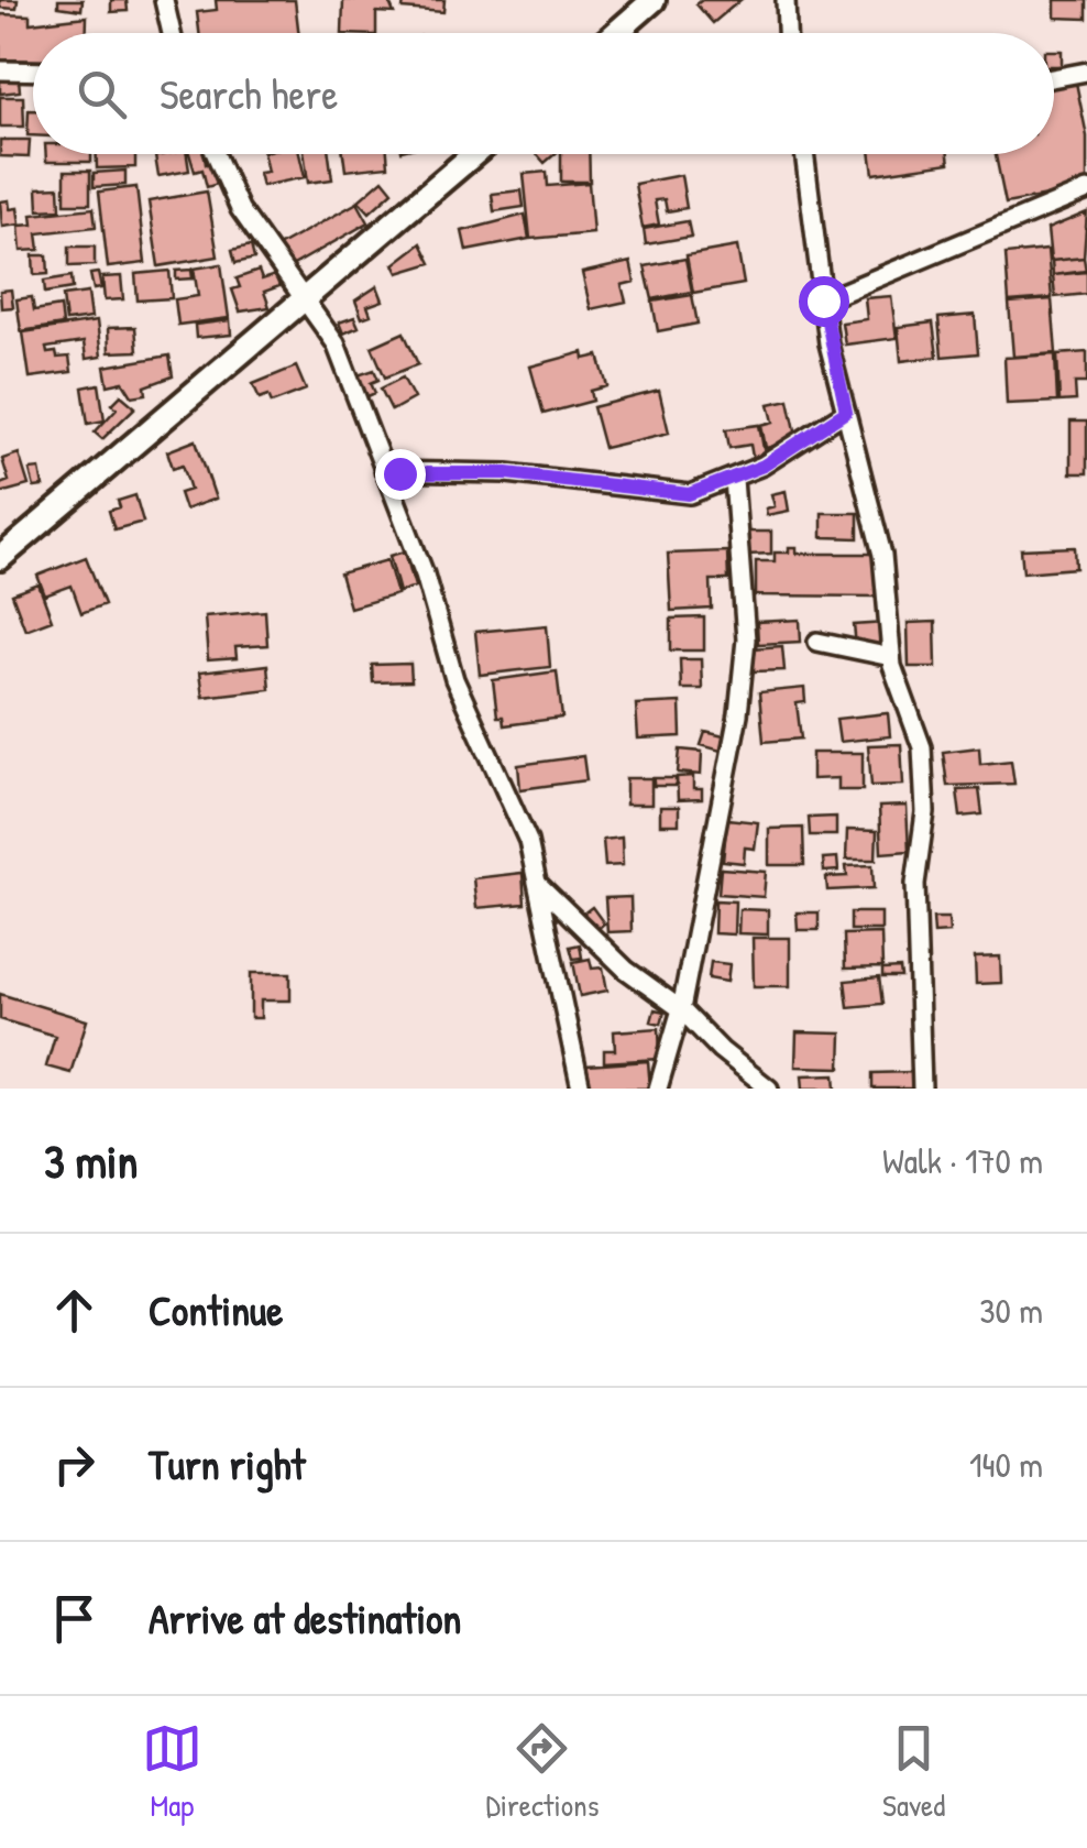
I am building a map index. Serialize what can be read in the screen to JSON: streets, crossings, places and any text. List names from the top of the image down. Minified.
{"page":{"search":"Search here","heading":["3 min","Walk · 170 m"],"list":[["Continue","30 m"],["Turn right","140 m"],"Arrive at destination"],"nav":["Map","Directions","Saved"]}}
